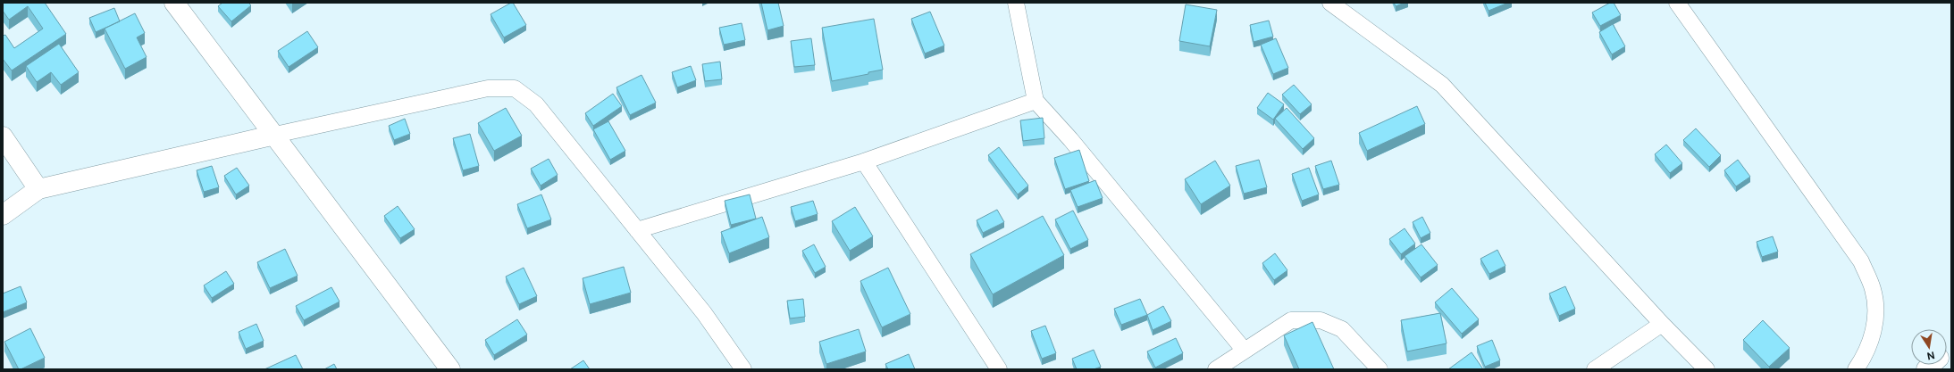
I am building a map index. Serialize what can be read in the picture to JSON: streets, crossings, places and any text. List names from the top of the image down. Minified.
{"north":"bottom"}
